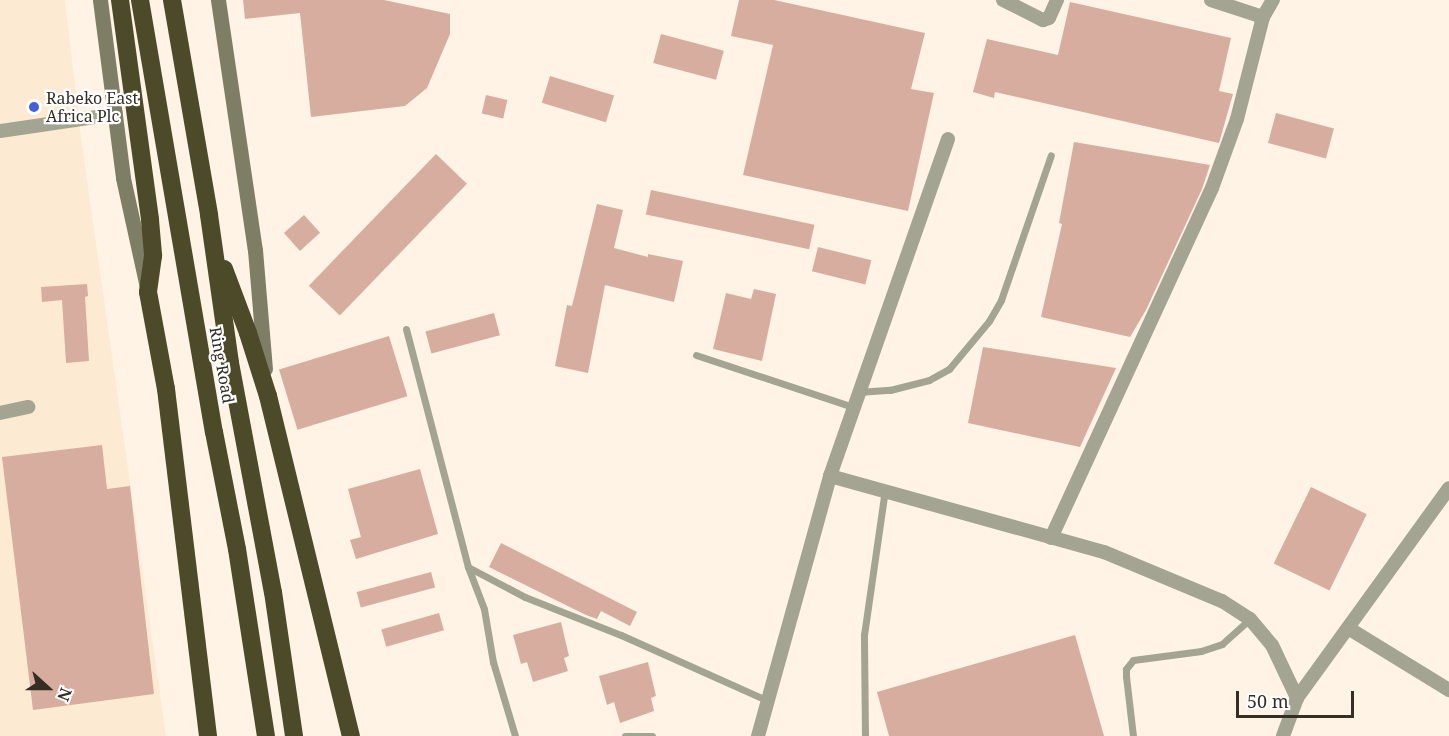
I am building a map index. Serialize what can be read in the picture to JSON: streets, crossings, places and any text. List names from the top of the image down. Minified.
{"streets":{"highway":["Ring Road"]},"places":["Rabeko East Africa Plc"],"scale_bar":"50 m","north":"right"}
